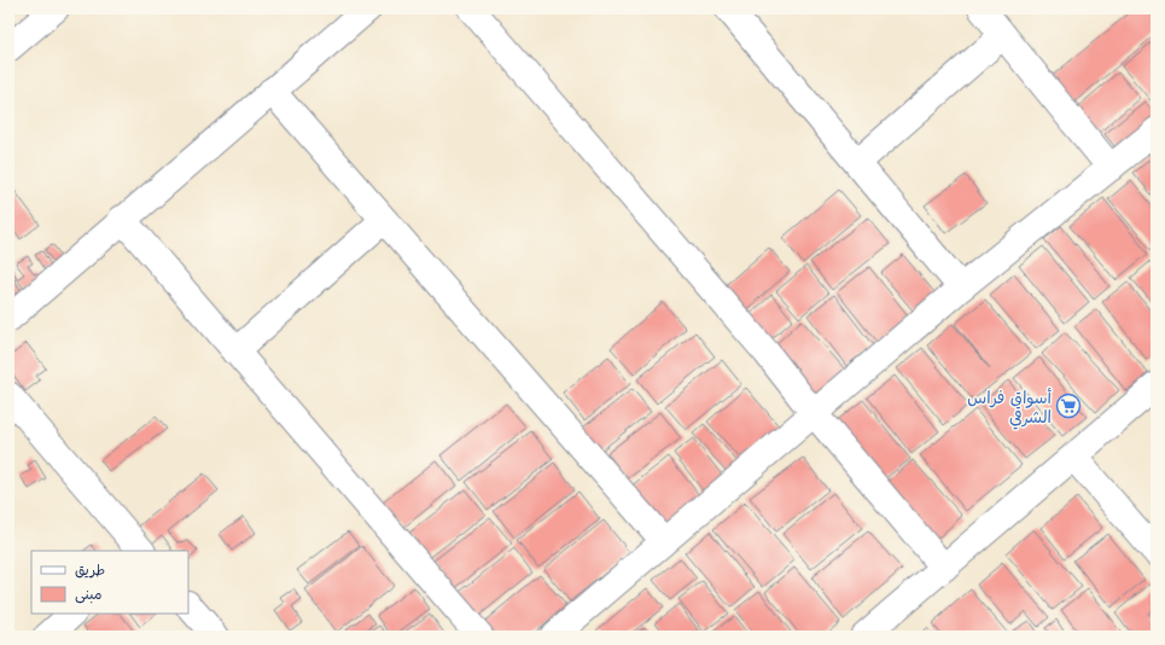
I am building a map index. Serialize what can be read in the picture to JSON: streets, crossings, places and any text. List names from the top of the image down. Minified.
{"places":{"supermarket":["أسواق فراس الشرقي"]},"legend":["طريق","مبنى"]}
